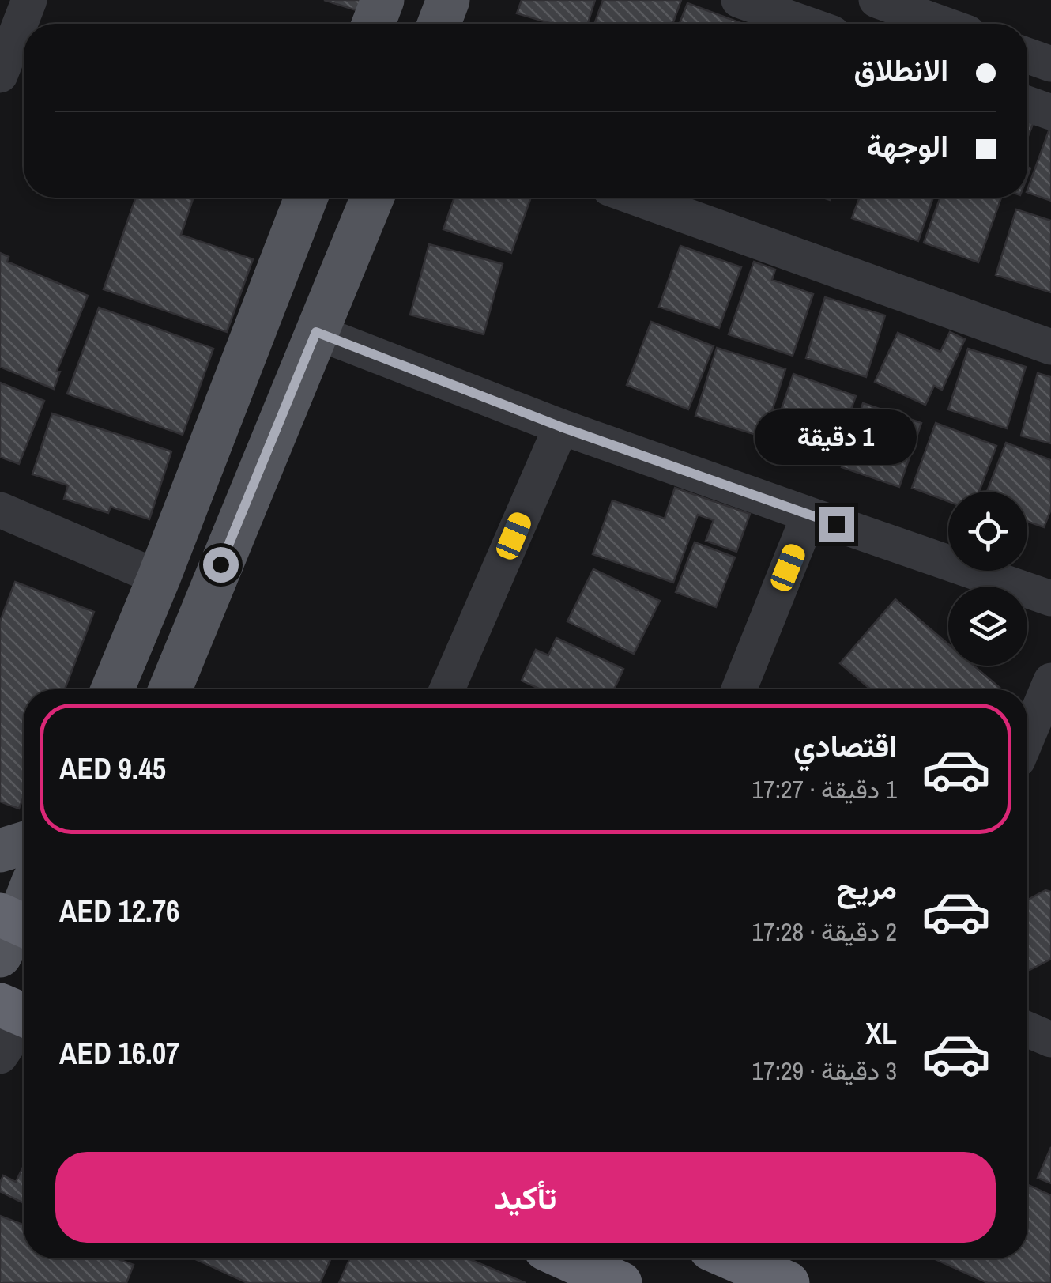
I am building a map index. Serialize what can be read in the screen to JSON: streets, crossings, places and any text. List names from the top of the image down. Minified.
{"page":{"banner":["الانطلاق","الوجهة"],"bubble":"1 دقيقة","list":[{"name":"اقتصادي","note":"1 دقيقة · 17:27","value":"AED 9.45"},{"name":"مريح","note":"2 دقيقة · 17:28","value":"AED 12.76"},{"name":"XL","note":"3 دقيقة · 17:29","value":"AED 16.07"}],"buttons":"تأكيد"}}
